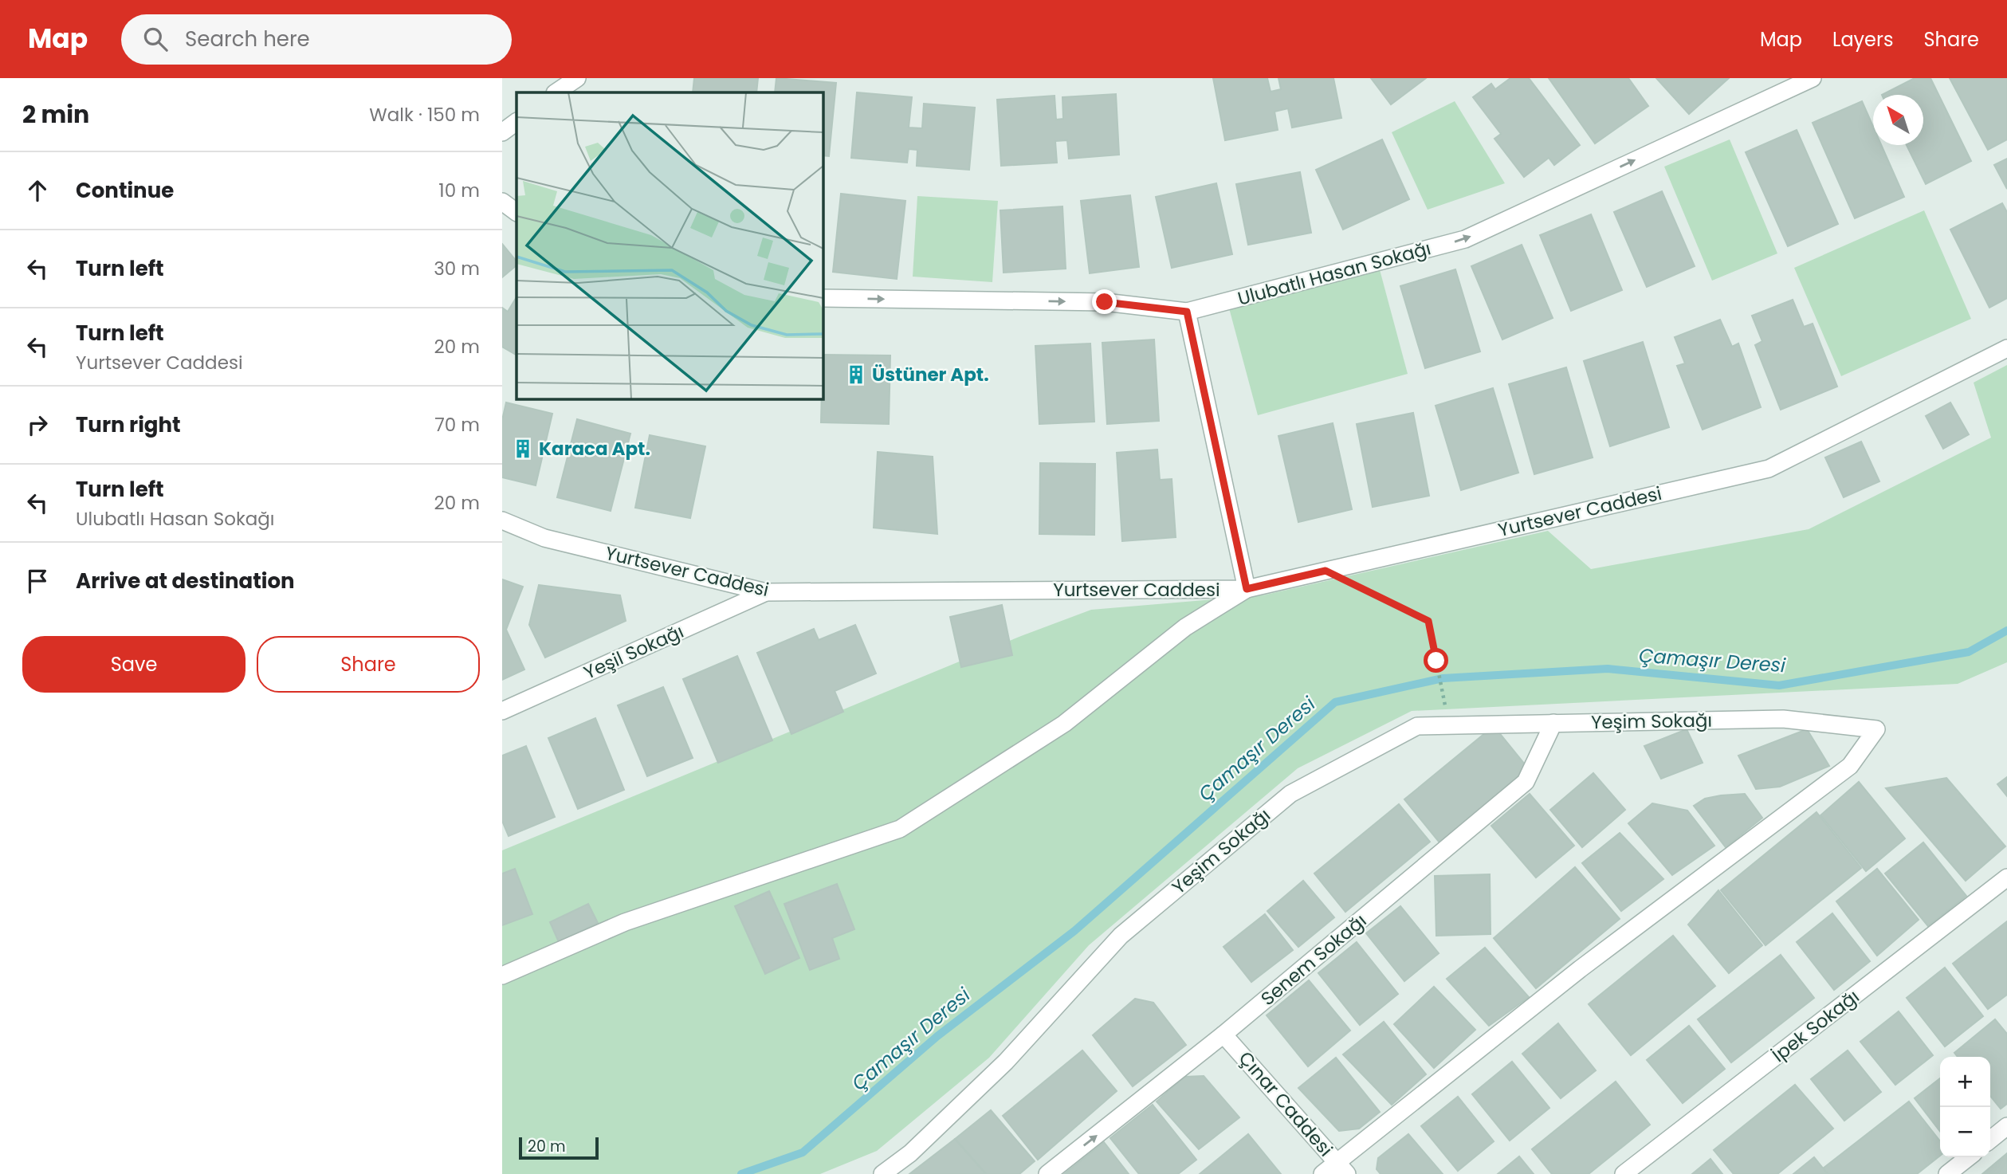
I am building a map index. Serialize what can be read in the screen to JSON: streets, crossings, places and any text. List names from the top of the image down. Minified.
{"streets":{"street":["Ulubatlı Hasan Sokağı","Yurtsever Caddesi","Yeşil Sokağı","Yeşim Sokağı","Senem Sokağı","İpek Sokağı","Çınar Caddesi"]},"crossings":[["Yurtsever Caddesi","Yeşil Sokağı"],["Yeşim Sokağı","Senem Sokağı"],["Yeşim Sokağı","Çınar Caddesi"],["Senem Sokağı","Çınar Caddesi"]],"one_way":["Ulubatlı Hasan Sokağı"],"water":["Çamaşır Deresi"],"places":{"building":["Üstüner Apt.","Karaca Apt."]},"scale_bar":"20 m","north":"top left","page":{"header":"Map","search":"Search here","nav":["Map","Layers","Share"],"heading":["2 min","Walk · 150 m"],"list":[["Continue","10 m"],["Turn left","30 m"],["Turn left","Yurtsever Caddesi","20 m"],["Turn right","70 m"],["Turn left","Ulubatlı Hasan Sokağı","20 m"],"Arrive at destination"],"buttons":["Save","Share"],"map_buttons":["+","−"],"scale":"20 m"}}
